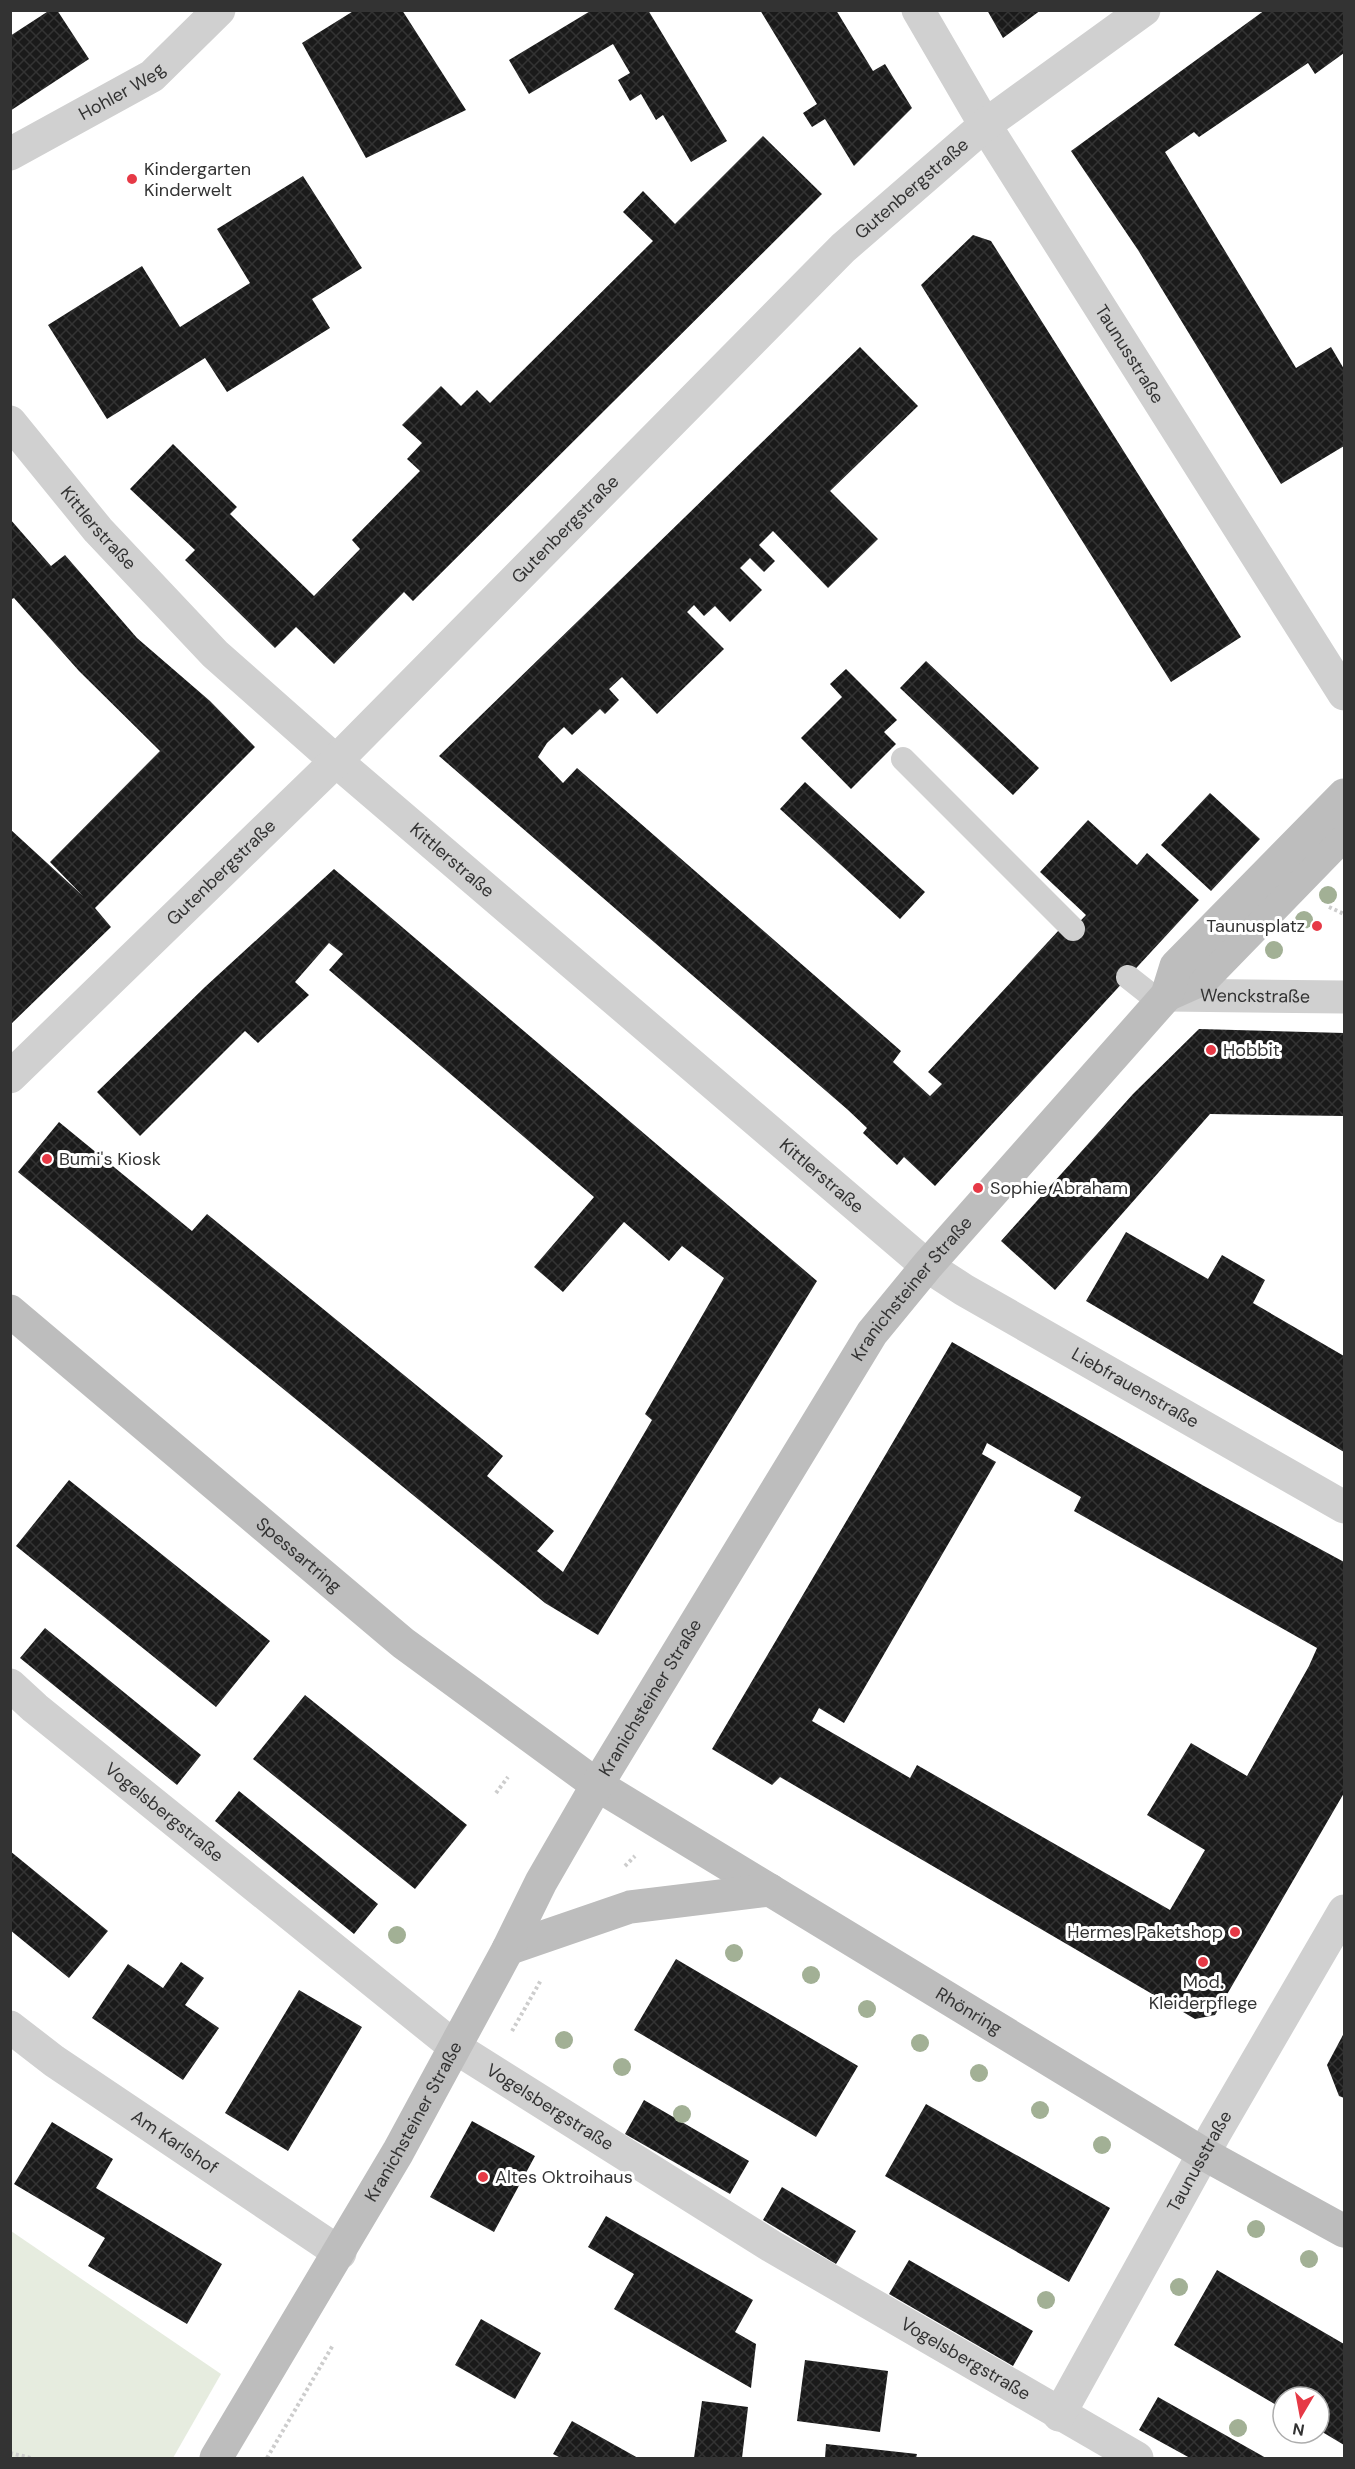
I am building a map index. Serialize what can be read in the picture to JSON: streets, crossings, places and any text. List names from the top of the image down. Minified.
{"streets":{"main road":["Kranichsteiner Straße","Spessartring","Rhönring"],"street":["Hohler Weg","Gutenbergstraße","Taunusstraße","Kittlerstraße","Wenckstraße","Liebfrauenstraße","Vogelsbergstraße","Am Karlshof"]},"crossings":[["Gutenbergstraße","Taunusstraße"],["Gutenbergstraße","Kittlerstraße"],["Taunusstraße","Vogelsbergstraße"],["Taunusstraße","Rhönring"],["Kittlerstraße","Kranichsteiner Straße"],["Kittlerstraße","Liebfrauenstraße"],["Wenckstraße","Kranichsteiner Straße"],["Kranichsteiner Straße","Liebfrauenstraße"],["Kranichsteiner Straße","Spessartring"],["Kranichsteiner Straße","Vogelsbergstraße"],["Kranichsteiner Straße","Rhönring"],["Kranichsteiner Straße","Am Karlshof"],["Spessartring","Rhönring"]],"places":["Kindergarten Kinderwelt","Taunusplatz","Hobbit","Bumi's Kiosk","Sophie Abraham","Hermes Paketshop","Mod. Kleiderpflege","Altes Oktroihaus"],"north":"bottom"}
